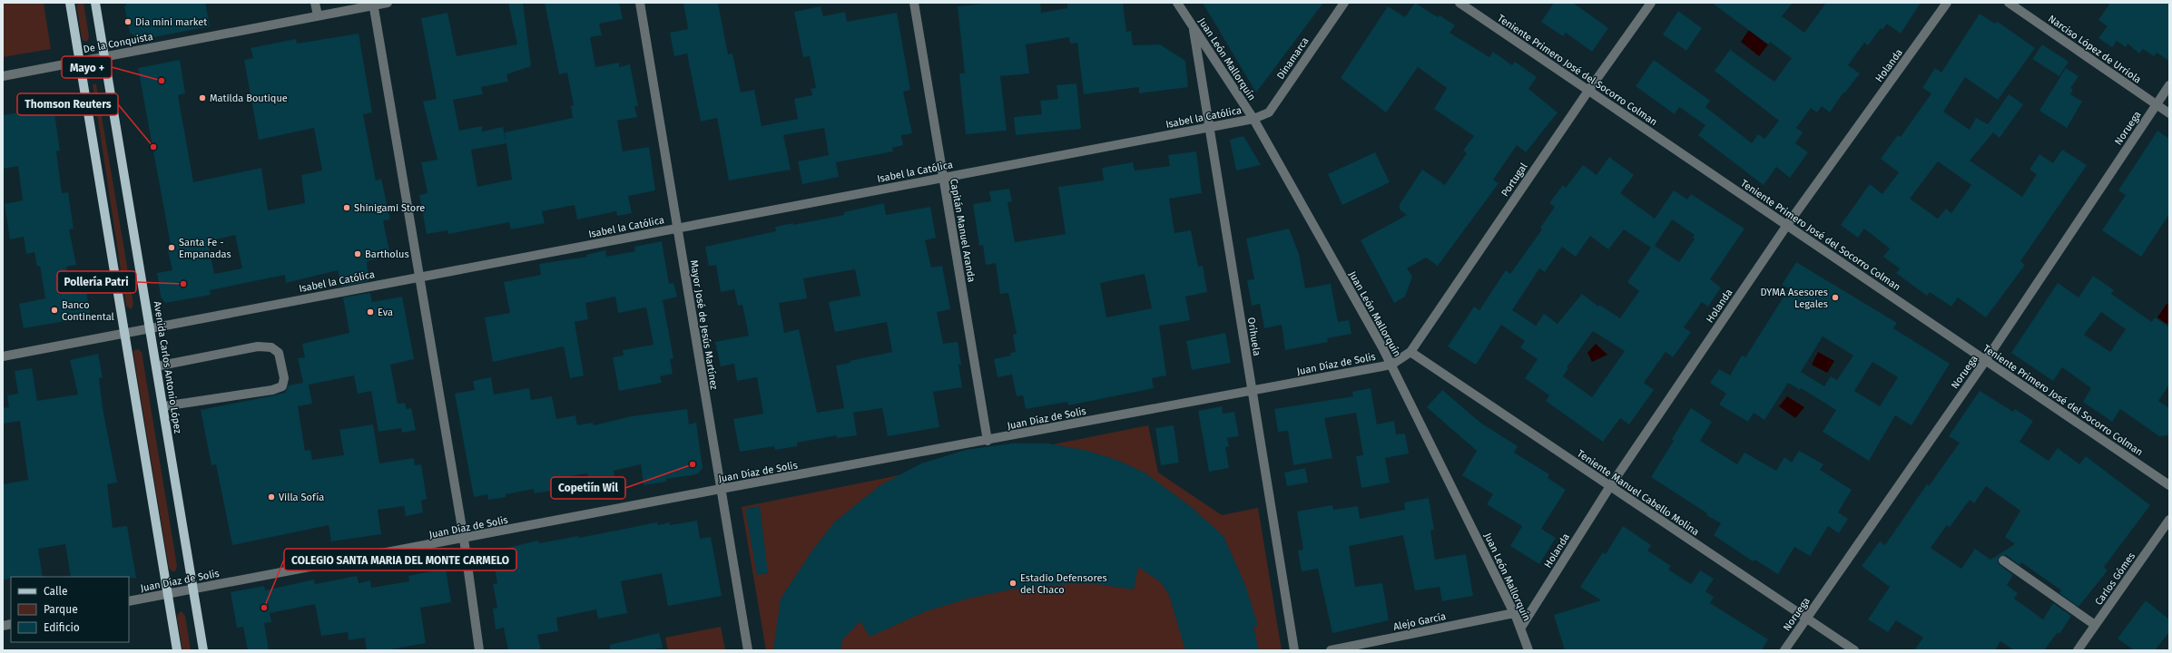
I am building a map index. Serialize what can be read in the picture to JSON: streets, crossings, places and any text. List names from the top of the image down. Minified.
{"streets":{"main road":["Avenida Carlos Antonio López"],"street":["De la Conquista","Narciso López de Urriola","Dinamarca","Juan León Mallorquín","Holanda","Teniente Primero José del Socorro Colman","Isabel la Católica","Noruega","Portugal","Capitán Manuel Aranda","Mayor José de Jesús Martínez","Orihuela","Juan Díaz de Solis","Teniente Manuel Cabello Molina","Carlos Gómes","Alejo García"]},"crossings":[["De la Conquista","Avenida Carlos Antonio López"],["Narciso López de Urriola","Noruega"],["Dinamarca","Juan León Mallorquín"],["Dinamarca","Isabel la Católica"],["Juan León Mallorquín","Holanda"],["Juan León Mallorquín","Isabel la Católica"],["Juan León Mallorquín","Portugal"],["Juan León Mallorquín","Orihuela"],["Juan León Mallorquín","Juan Díaz de Solis"],["Juan León Mallorquín","Alejo García"],["Holanda","Teniente Primero José del Socorro Colman"],["Holanda","Teniente Manuel Cabello Molina"],["Teniente Primero José del Socorro Colman","Noruega"],["Teniente Primero José del Socorro Colman","Portugal"],["Isabel la Católica","Capitán Manuel Aranda"],["Isabel la Católica","Mayor José de Jesús Martínez"],["Isabel la Católica","Orihuela"],["Isabel la Católica","Avenida Carlos Antonio López"],["Noruega","Teniente Manuel Cabello Molina"],["Portugal","Juan Díaz de Solis"],["Portugal","Teniente Manuel Cabello Molina"],["Capitán Manuel Aranda","Juan Díaz de Solis"],["Mayor José de Jesús Martínez","Juan Díaz de Solis"],["Orihuela","Juan Díaz de Solis"],["Juan Díaz de Solis","Avenida Carlos Antonio López"]],"places":["Dia mini market","Mayo +","Matilda Boutique","Thomson Reuters","Shinigami Store","Santa Fe - Empanadas","Bartholus","Pollería Patri","DYMA Asesores Legales","Banco Continental","Eva","Copetiín Wil","Villa Sofía","Estadio Defensores del Chaco","COLEGIO SANTA MARIA DEL MONTE CARMELO"],"legend":["Calle","Parque","Edificio"]}
